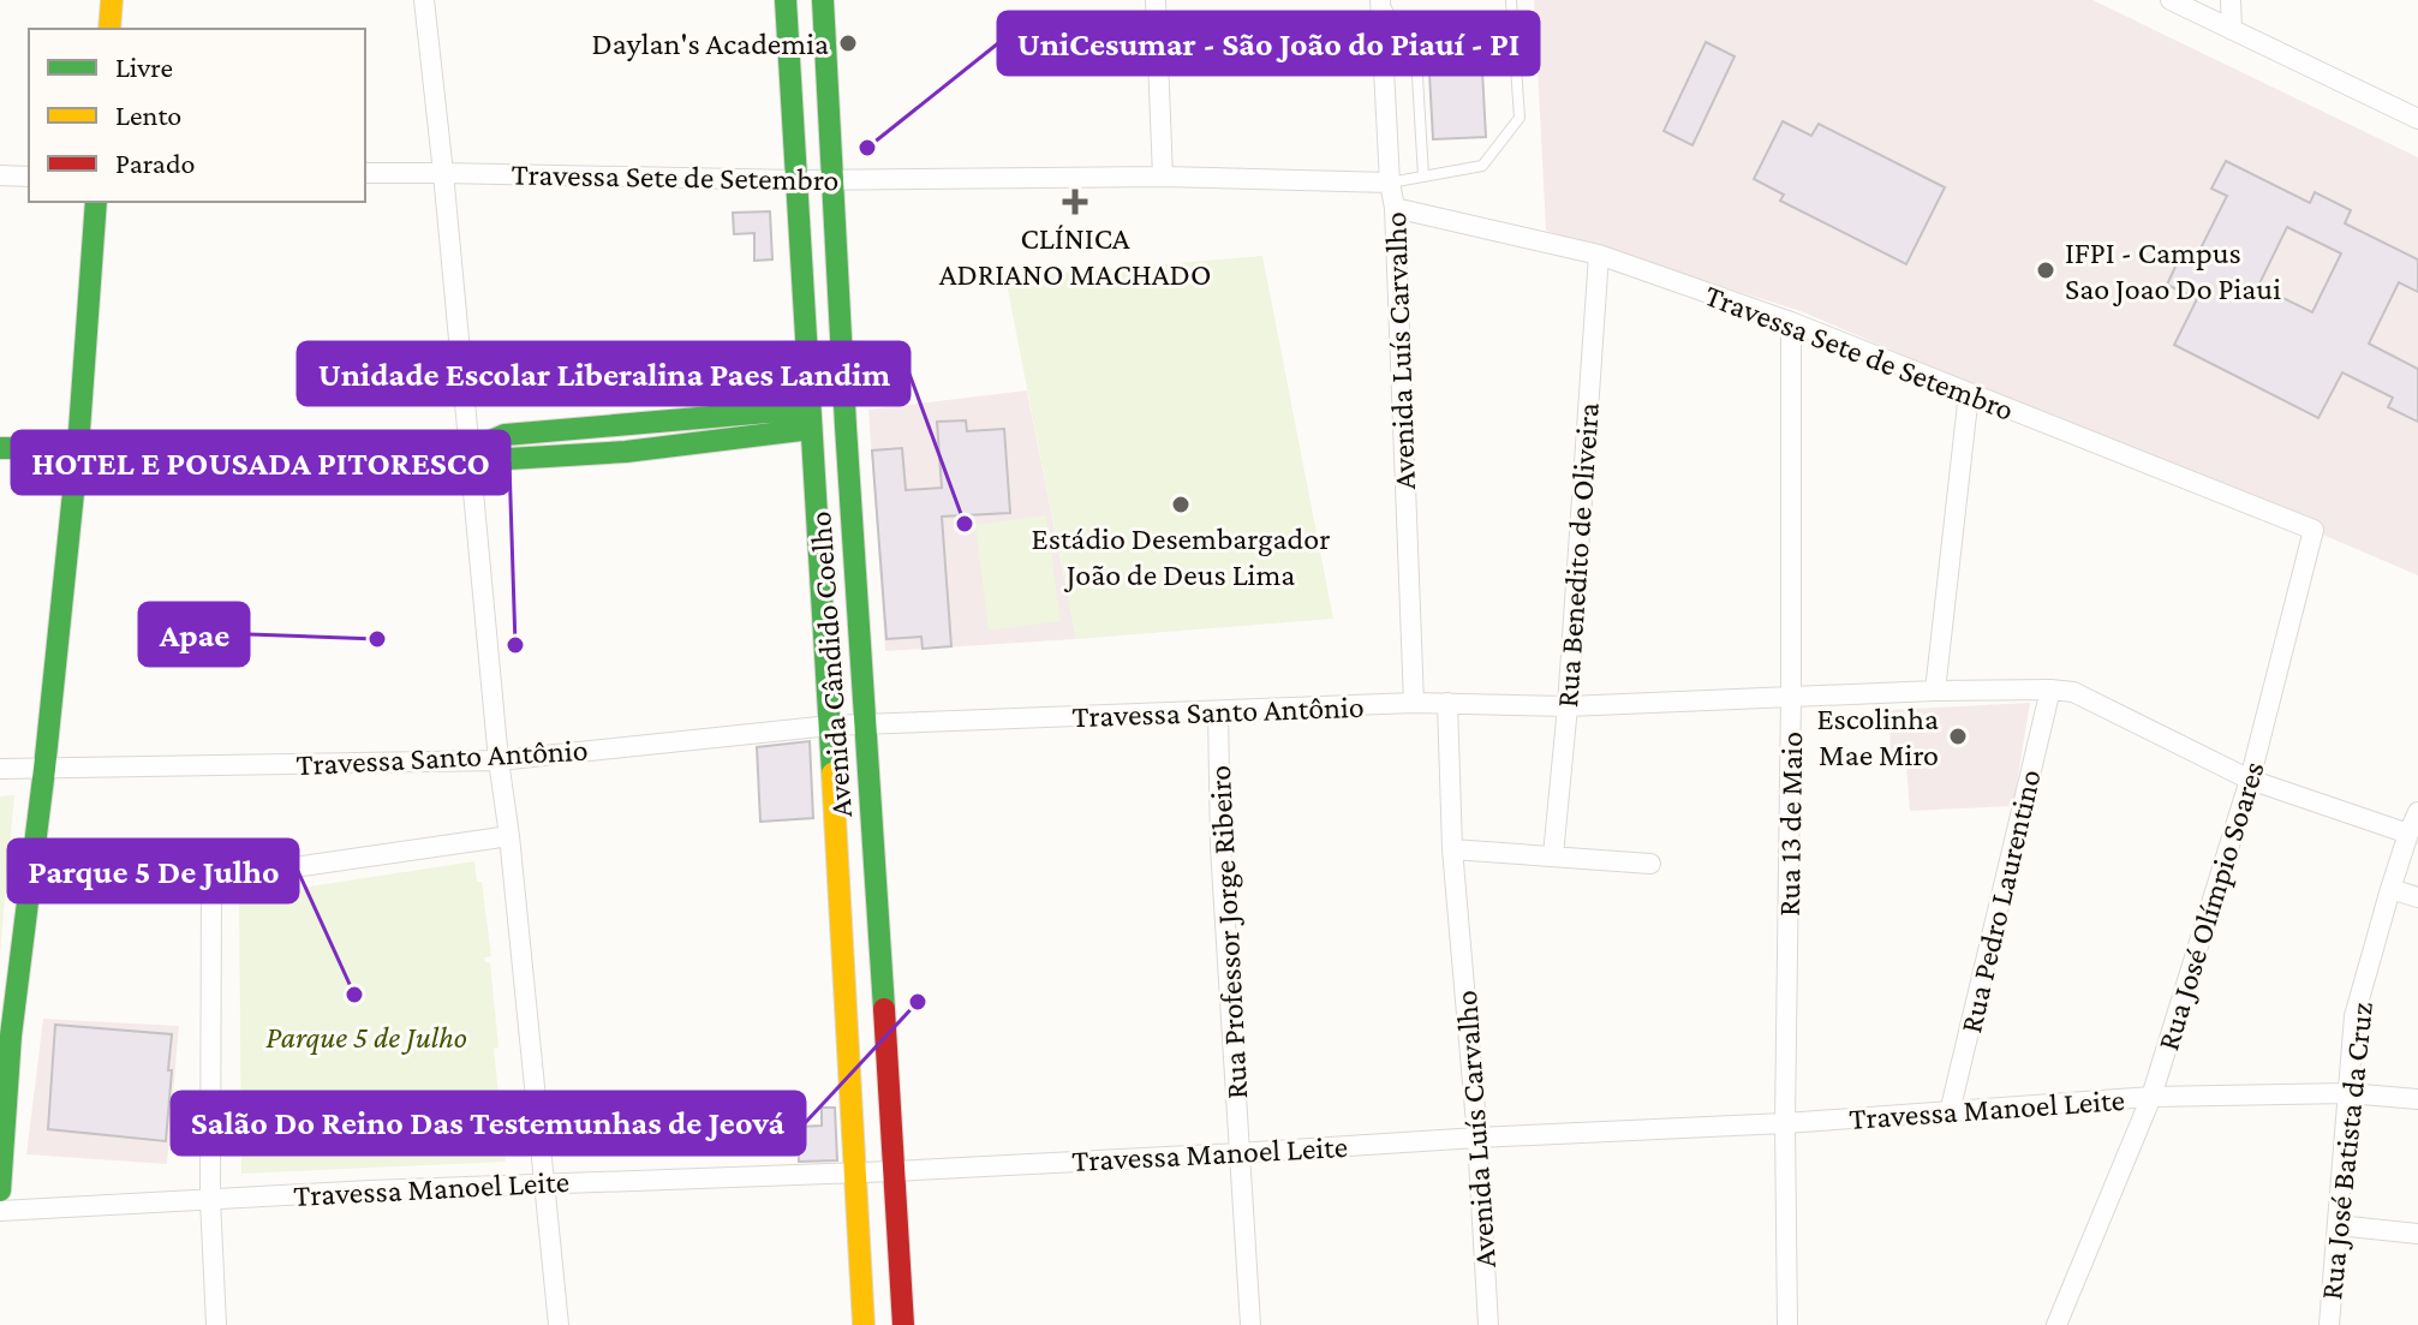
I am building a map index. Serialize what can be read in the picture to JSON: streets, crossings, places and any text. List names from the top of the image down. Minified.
{"streets":{"main road":["Avenida Cândido Coelho"],"street":["Travessa Sete de Setembro","Avenida Luís Carvalho","Rua Benedito de Oliveira","Travessa Santo Antônio","Rua 13 de Maio","Rua Pedro Laurentino","Rua José Olímpio Soares","Rua Professor Jorge Ribeiro","Travessa Manoel Leite","Rua José Batista da Cruz"]},"crossings":[["Travessa Sete de Setembro","Avenida Luís Carvalho"],["Travessa Sete de Setembro","Rua Benedito de Oliveira"],["Travessa Sete de Setembro","Avenida Cândido Coelho"],["Travessa Sete de Setembro","Rua 13 de Maio"],["Travessa Sete de Setembro","Rua José Olímpio Soares"],["Avenida Luís Carvalho","Travessa Santo Antônio"],["Avenida Luís Carvalho","Travessa Manoel Leite"],["Rua Benedito de Oliveira","Travessa Santo Antônio"],["Avenida Cândido Coelho","Travessa Santo Antônio"],["Avenida Cândido Coelho","Travessa Manoel Leite"],["Travessa Santo Antônio","Rua 13 de Maio"],["Travessa Santo Antônio","Rua Pedro Laurentino"],["Travessa Santo Antônio","Rua José Olímpio Soares"],["Travessa Santo Antônio","Rua Professor Jorge Ribeiro"],["Travessa Santo Antônio","Rua José Batista da Cruz"],["Rua 13 de Maio","Travessa Manoel Leite"],["Rua Pedro Laurentino","Travessa Manoel Leite"],["Rua José Olímpio Soares","Travessa Manoel Leite"],["Rua Professor Jorge Ribeiro","Travessa Manoel Leite"],["Travessa Manoel Leite","Rua José Batista da Cruz"]],"parks":["Parque 5 de Julho"],"places":{"other":["Daylan's Academia","UniCesumar - São João do Piauí - PI","IFPI - Campus Sao Joao Do Piaui","Estádio Desembargador João de Deus Lima","Unidade Escolar Liberalina Paes Landim","Apae","HOTEL E POUSADA PITORESCO","Escolinha Mae Miro","Parque 5 De Julho","Salão Do Reino Das Testemunhas de Jeová"],"health":["CLÍNICA ADRIANO MACHADO"]},"legend":["Livre","Lento","Parado"]}
